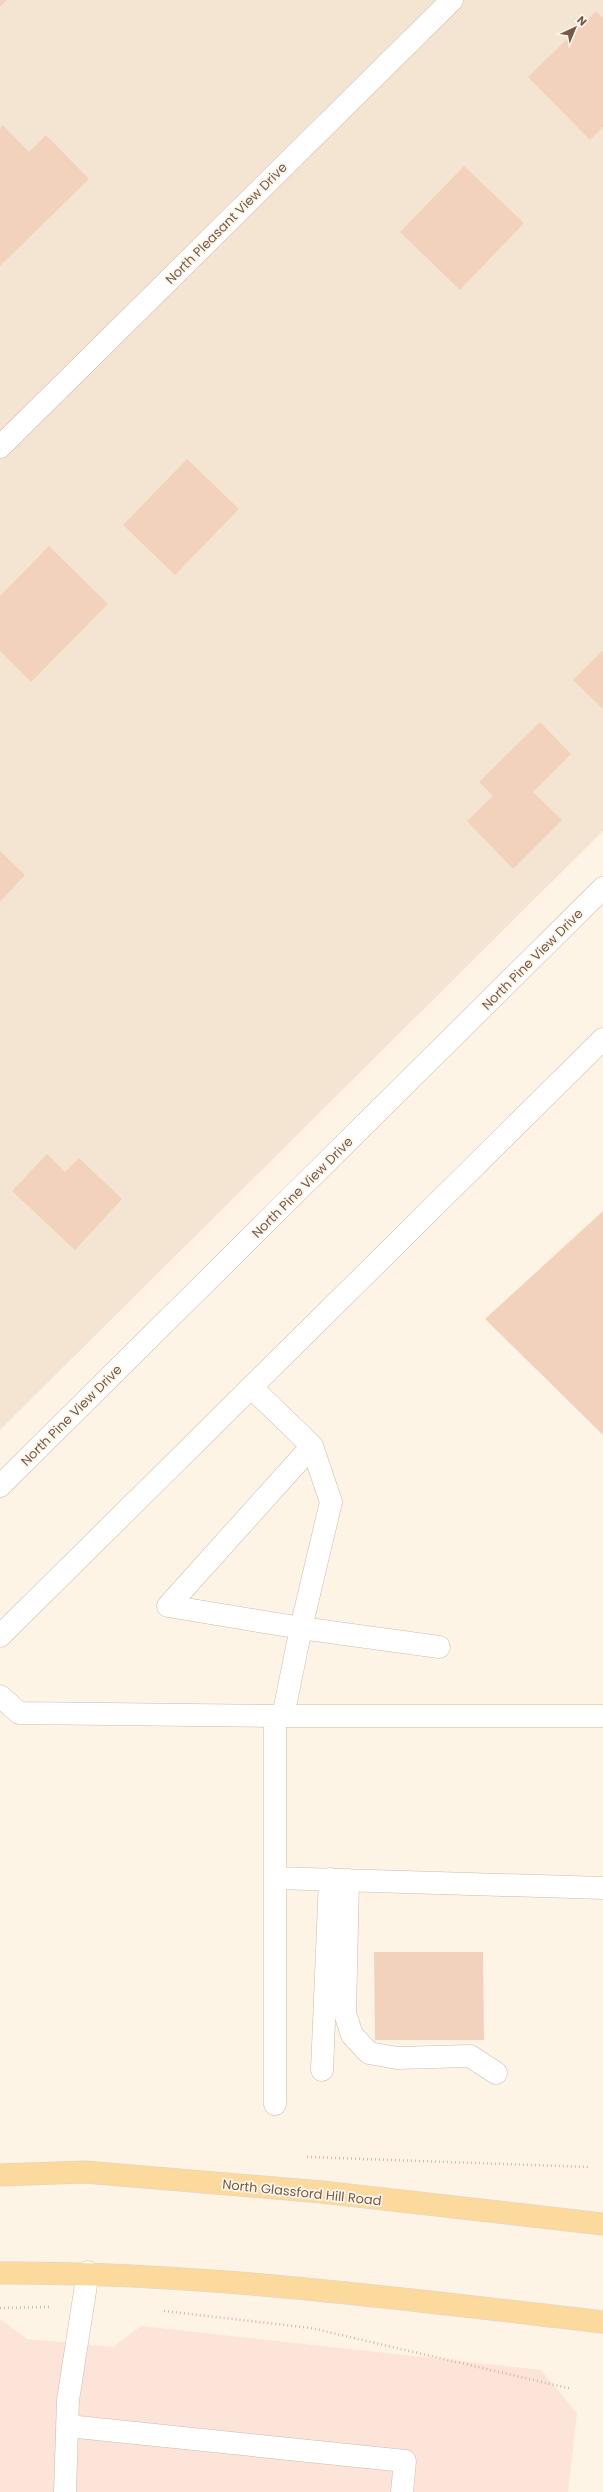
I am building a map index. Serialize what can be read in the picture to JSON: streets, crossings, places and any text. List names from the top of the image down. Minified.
{"streets":{"main road":["North Glassford Hill Road"],"street":["North Pleasant View Drive","North Pine View Drive"]},"north":"top right"}
